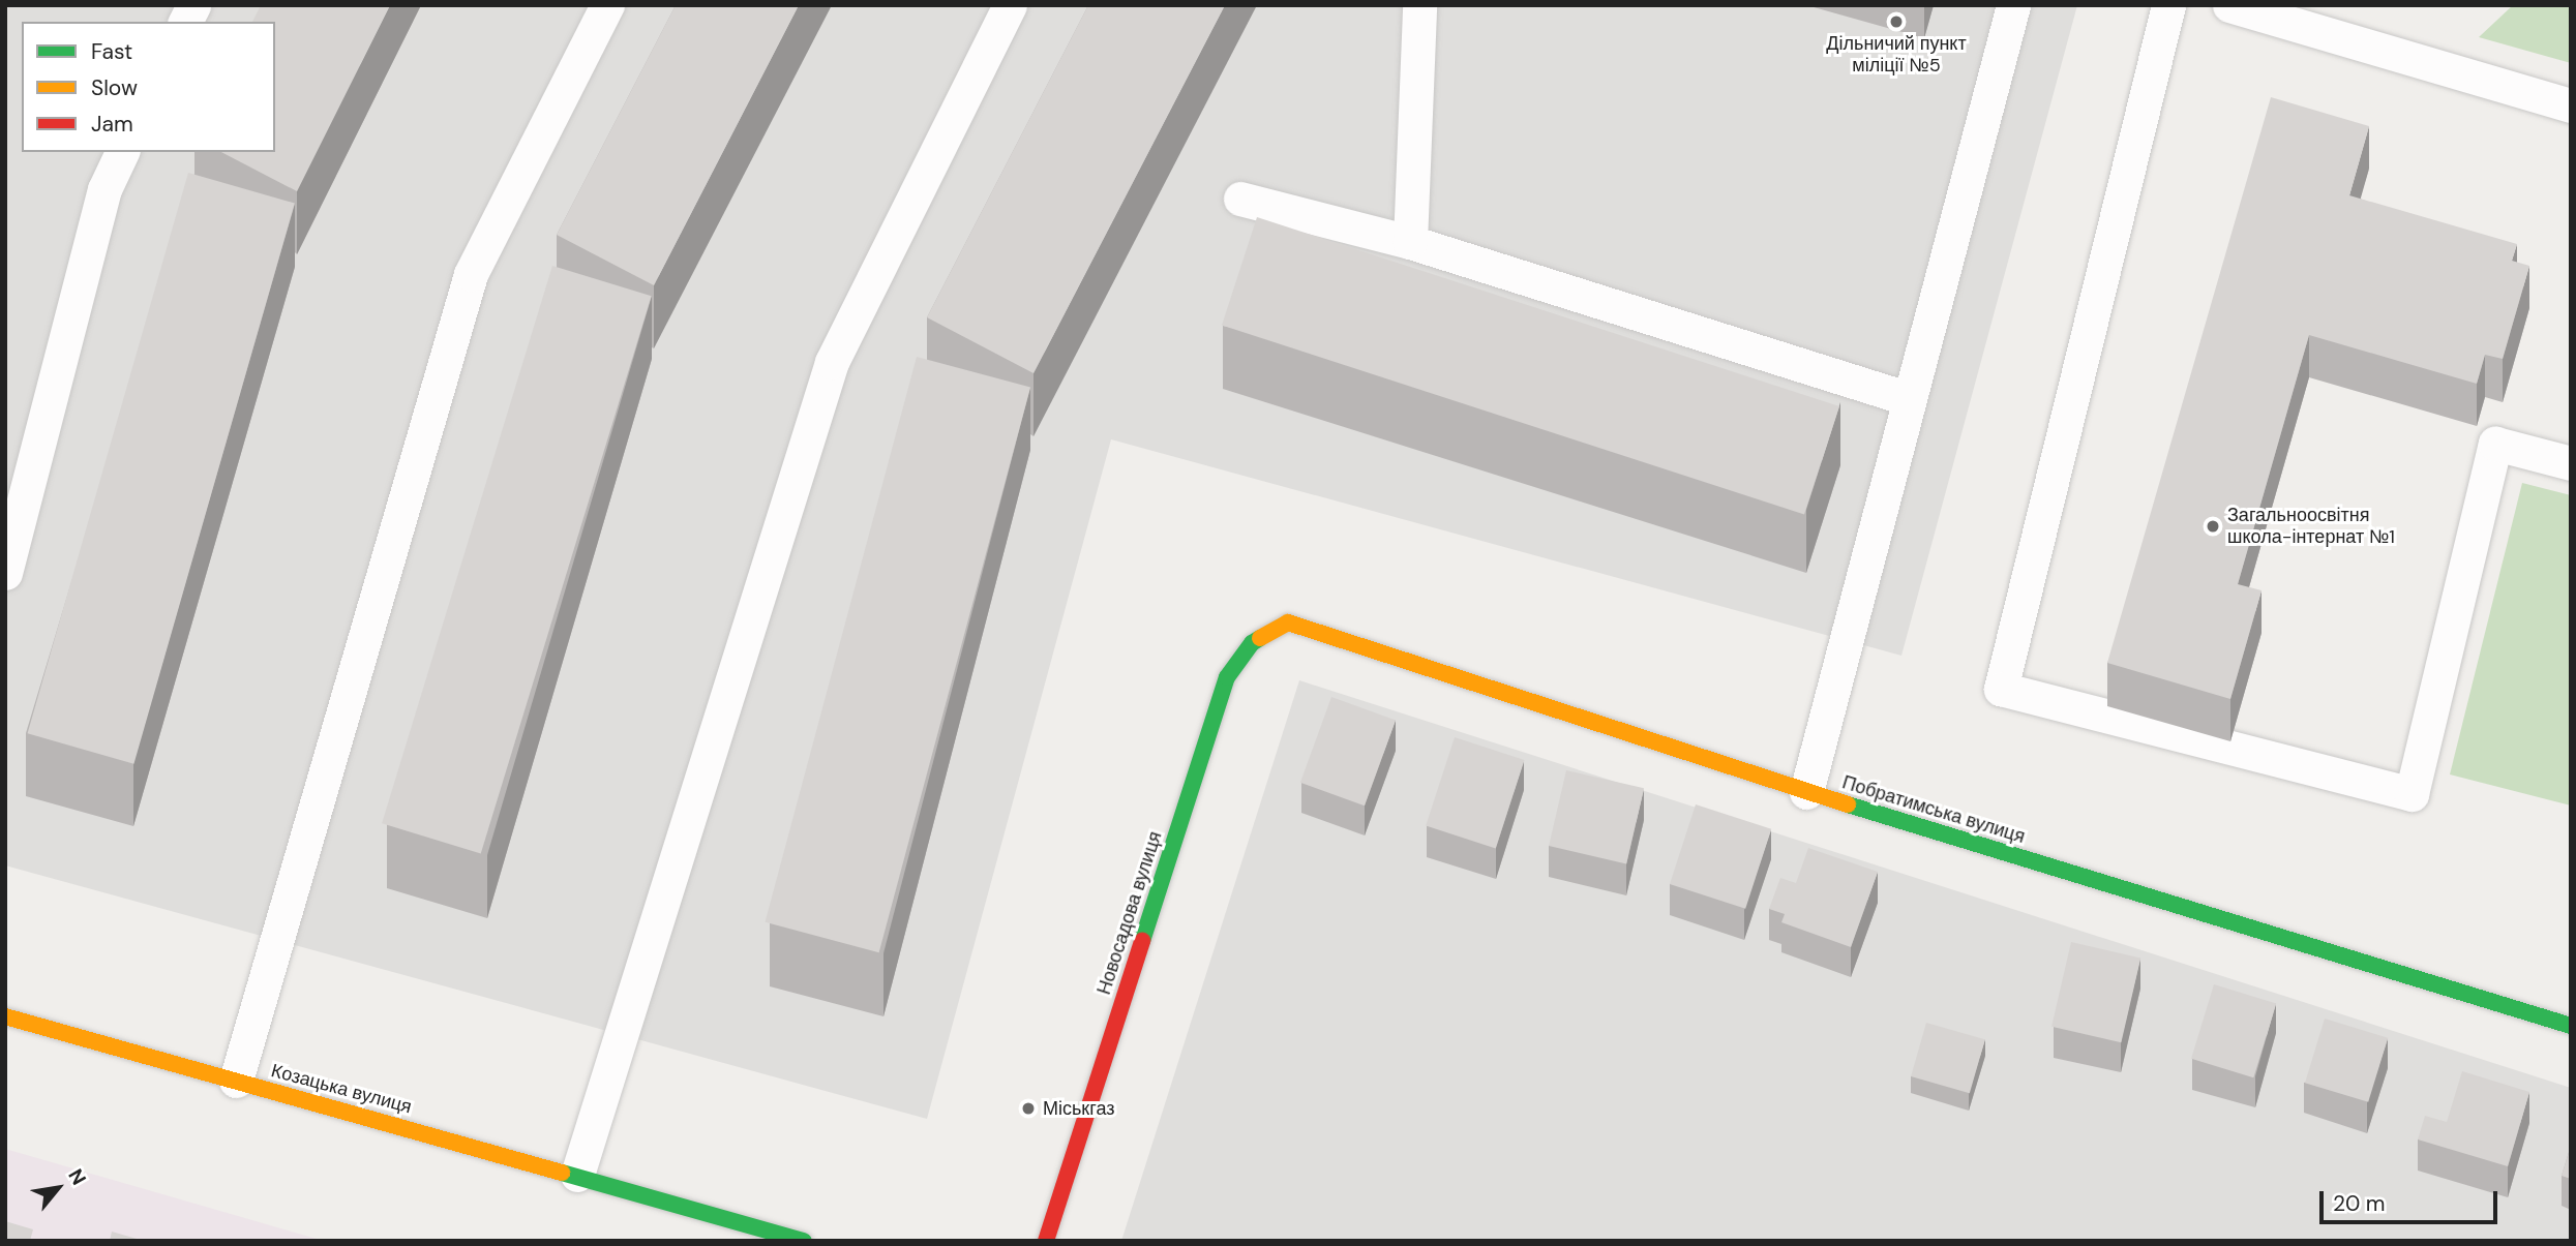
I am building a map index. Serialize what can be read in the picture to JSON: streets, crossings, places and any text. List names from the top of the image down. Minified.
{"streets":{"street":["Побратимська вулиця","Новосадова вулиця","Козацька вулиця"]},"crossings":[["Побратимська вулиця","Новосадова вулиця"]],"places":["Дільничий пункт міліції №5","Загальноосвітня школа-інтернат №1","Міськгаз"],"legend":["Fast","Slow","Jam"],"scale_bar":"20 m","north":"top right"}
